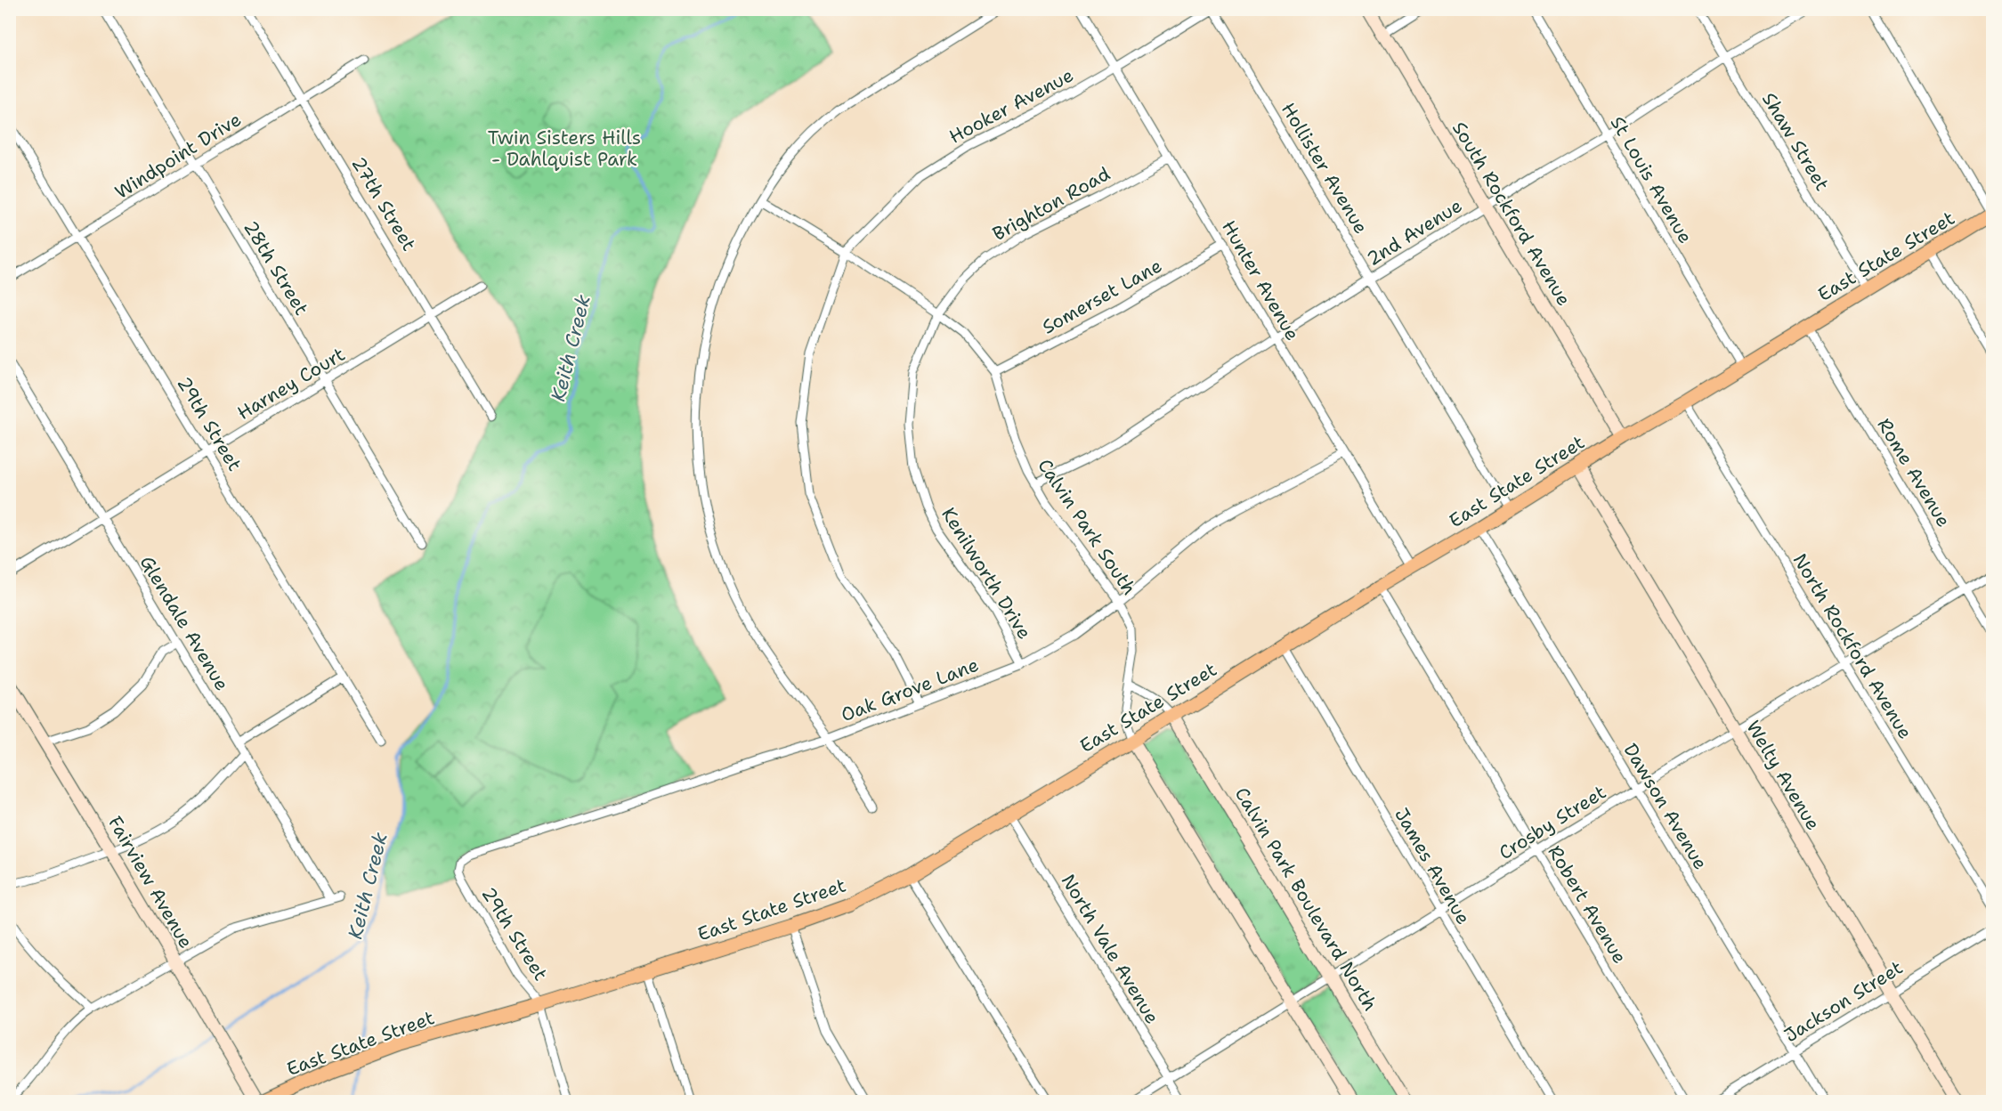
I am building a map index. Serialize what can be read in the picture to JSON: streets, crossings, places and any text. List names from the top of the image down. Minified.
{"streets":{"main road":["East State Street"],"street":["Hooker Avenue","Shaw Street","Windpoint Drive","Hollister Avenue","St Louis Avenue","27th Street","Brighton Road","South Rockford Avenue","2nd Avenue","28th Street","Hunter Avenue","Somerset Lane","Harney Court","29th Street","Rome Avenue","Calvin Park South","Kenilworth Drive","Glendale Avenue","North Rockford Avenue","Oak Grove Lane","Welty Avenue","Dawson Avenue","Crosby Street","James Avenue","Fairview Avenue","Calvin Park Boulevard North","Robert Avenue","North Vale Avenue","Jackson Street"]},"crossings":[["Hooker Avenue","Hollister Avenue"],["Hooker Avenue","Hunter Avenue"],["Hooker Avenue","Calvin Park South"],["Shaw Street","2nd Avenue"],["Shaw Street","East State Street"],["Windpoint Drive","27th Street"],["Windpoint Drive","28th Street"],["Windpoint Drive","29th Street"],["Hollister Avenue","2nd Avenue"],["Hollister Avenue","East State Street"],["St Louis Avenue","2nd Avenue"],["St Louis Avenue","East State Street"],["27th Street","Harney Court"],["Brighton Road","Hunter Avenue"],["Brighton Road","Calvin Park South"],["Brighton Road","Kenilworth Drive"],["South Rockford Avenue","2nd Avenue"],["South Rockford Avenue","East State Street"],["2nd Avenue","Hunter Avenue"],["2nd Avenue","Calvin Park South"],["East State Street","Hunter Avenue"],["East State Street","29th Street"],["East State Street","Rome Avenue"],["East State Street","Calvin Park South"],["East State Street","North Rockford Avenue"],["East State Street","Welty Avenue"],["East State Street","Dawson Avenue"],["East State Street","James Avenue"],["East State Street","Fairview Avenue"],["East State Street","Calvin Park Boulevard North"],["East State Street","Robert Avenue"],["East State Street","North Vale Avenue"],["28th Street","Harney Court"],["Hunter Avenue","Somerset Lane"],["Hunter Avenue","Oak Grove Lane"],["Somerset Lane","Calvin Park South"],["Harney Court","29th Street"],["Harney Court","Glendale Avenue"],["29th Street","Oak Grove Lane"],["Rome Avenue","Crosby Street"],["Calvin Park South","Kenilworth Drive"],["Calvin Park South","Oak Grove Lane"],["Kenilworth Drive","Oak Grove Lane"],["North Rockford Avenue","Crosby Street"],["Welty Avenue","Crosby Street"],["Welty Avenue","Jackson Street"],["Dawson Avenue","Crosby Street"],["Dawson Avenue","Jackson Street"],["Crosby Street","James Avenue"],["Crosby Street","Calvin Park Boulevard North"],["Crosby Street","Robert Avenue"],["Crosby Street","North Vale Avenue"]],"water":["Keith Creek"],"parks":["Twin Sisters Hills - Dahlquist Park"]}
